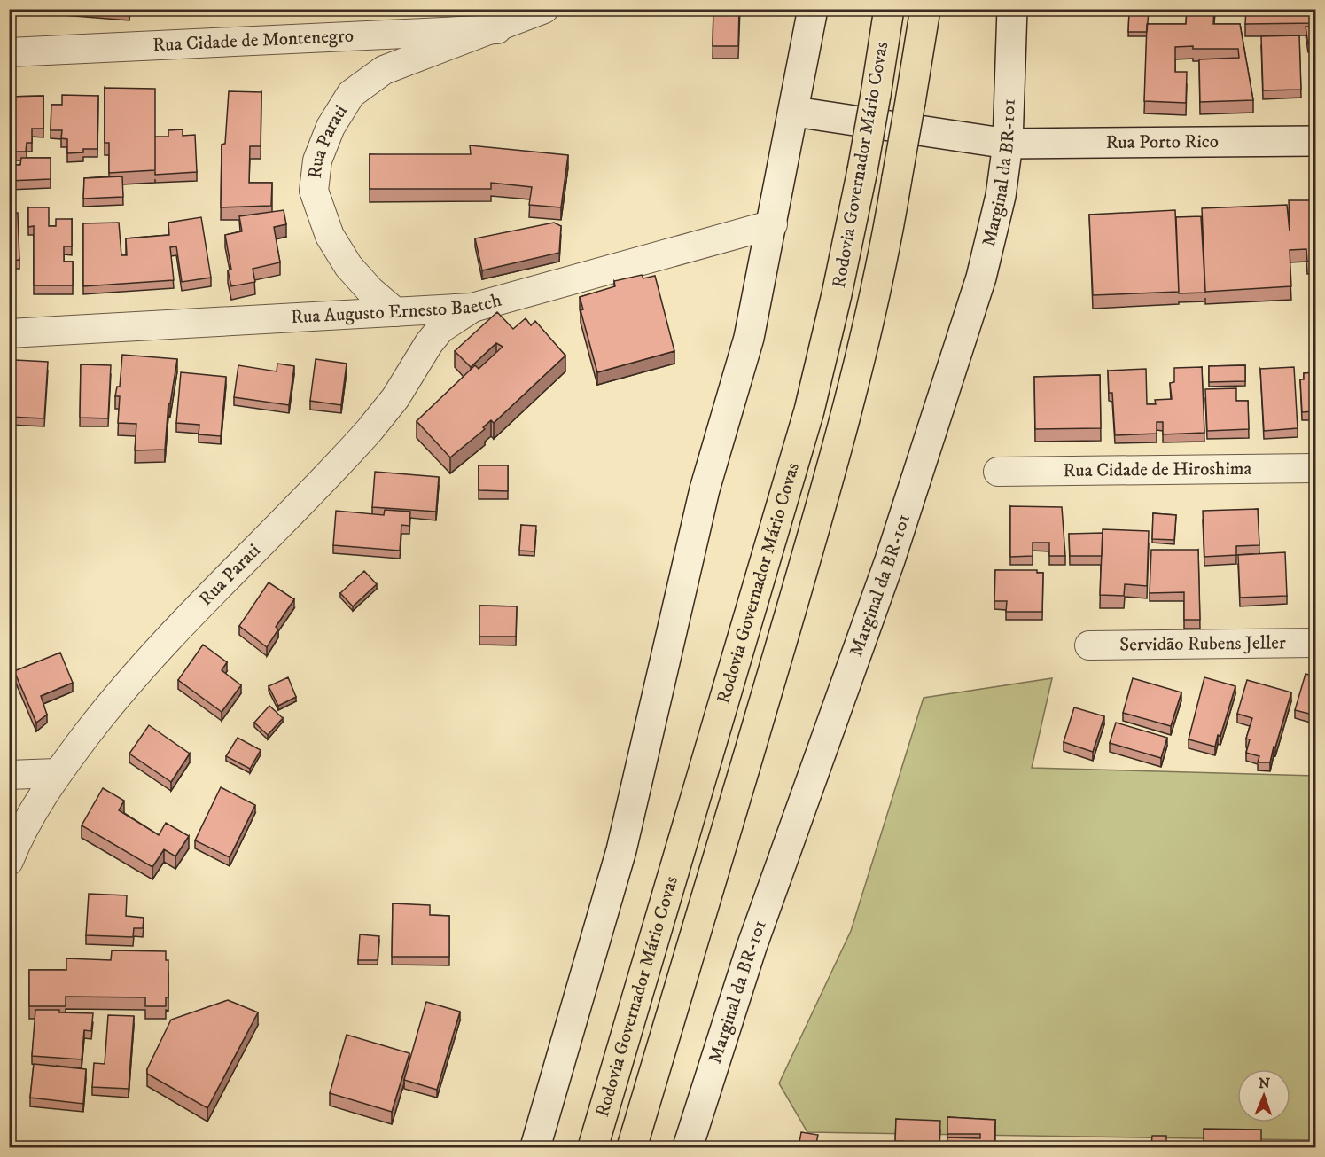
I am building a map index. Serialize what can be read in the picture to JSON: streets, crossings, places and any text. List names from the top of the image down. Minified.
{"streets":{"highway":["Rodovia Governador Mário Covas"],"main road":["Rua Porto Rico","Marginal da BR-101"],"street":["Rua Cidade de Montenegro","Rua Parati","Rua Augusto Ernesto Baetch","Rua Cidade de Hiroshima","Servidão Rubens Jeller"]},"crossings":[["Rua Cidade de Montenegro","Rua Parati"],["Rua Porto Rico","Marginal da BR-101"],["Rua Parati","Rua Augusto Ernesto Baetch"]],"north":"top"}
